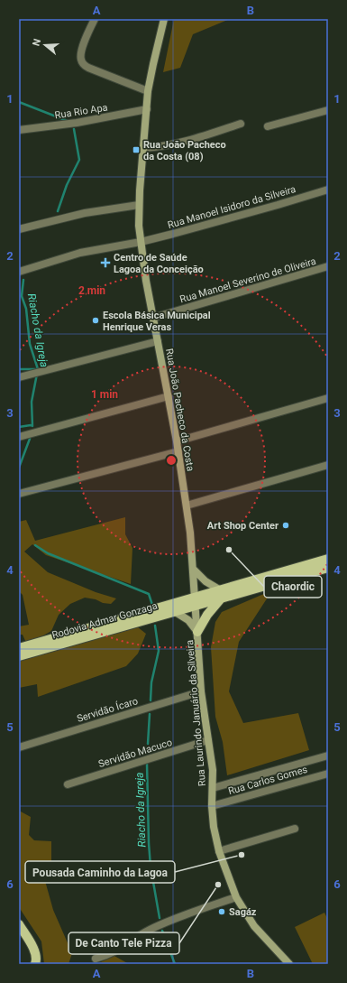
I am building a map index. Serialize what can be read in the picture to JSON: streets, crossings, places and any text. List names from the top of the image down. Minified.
{"streets":{"main road":["Rodovia Admar Gonzaga"],"street":["Rua Rio Apa","Rua Manoel Isidoro da Silveira","Rua Manoel Severino de Oliveira","Rua João Pacheco da Costa","Servidão Ícaro","Rua Laurindo Januário da Silveira","Servidão Macuco","Rua Carlos Gomes"]},"crossings":[["Rua Rio Apa","Rua João Pacheco da Costa"],["Rua Manoel Isidoro da Silveira","Rua João Pacheco da Costa"],["Rua Manoel Severino de Oliveira","Rua João Pacheco da Costa"],["Rua João Pacheco da Costa","Rodovia Admar Gonzaga"],["Rua João Pacheco da Costa","Rua Laurindo Januário da Silveira"],["Rodovia Admar Gonzaga","Rua Laurindo Januário da Silveira"],["Servidão Ícaro","Rua Laurindo Januário da Silveira"],["Rua Laurindo Januário da Silveira","Servidão Macuco"],["Rua Laurindo Januário da Silveira","Rua Carlos Gomes"]],"water":["Riacho da Igreja"],"places":{"transit":["Rua João Pacheco da Costa (08)"],"health":["Centro de Saúde Lagoa da Conceição"],"other":["Escola Básica Municipal Henrique Veras","Art Shop Center","Chaordic","Pousada Caminho da Lagoa","De Canto Tele Pizza","Sagáz"]},"north":"left","grid":{"columns":["A","B"],"rows":["1","2","3","4","5","6"]},"rings":["2 min","1 min"]}
